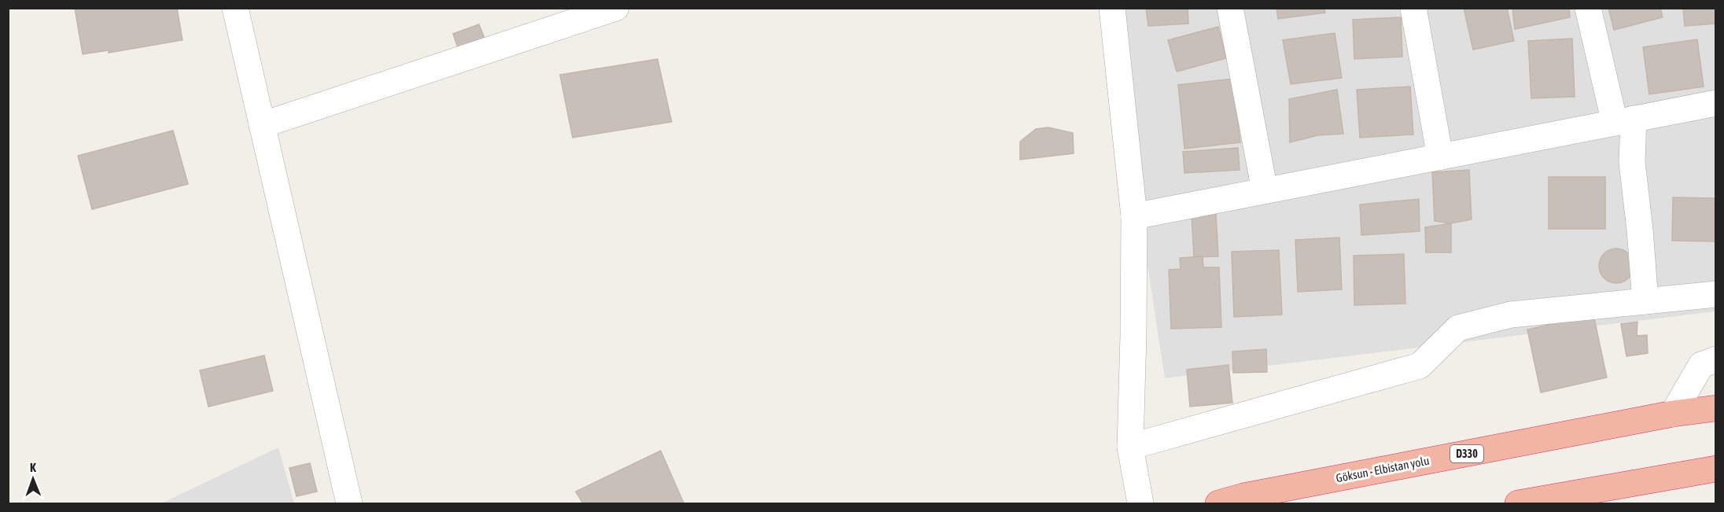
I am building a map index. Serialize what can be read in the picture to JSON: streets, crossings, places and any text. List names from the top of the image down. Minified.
{"streets":{"highway":["D330","Göksun - Elbistan yolu"]},"north":"top"}
